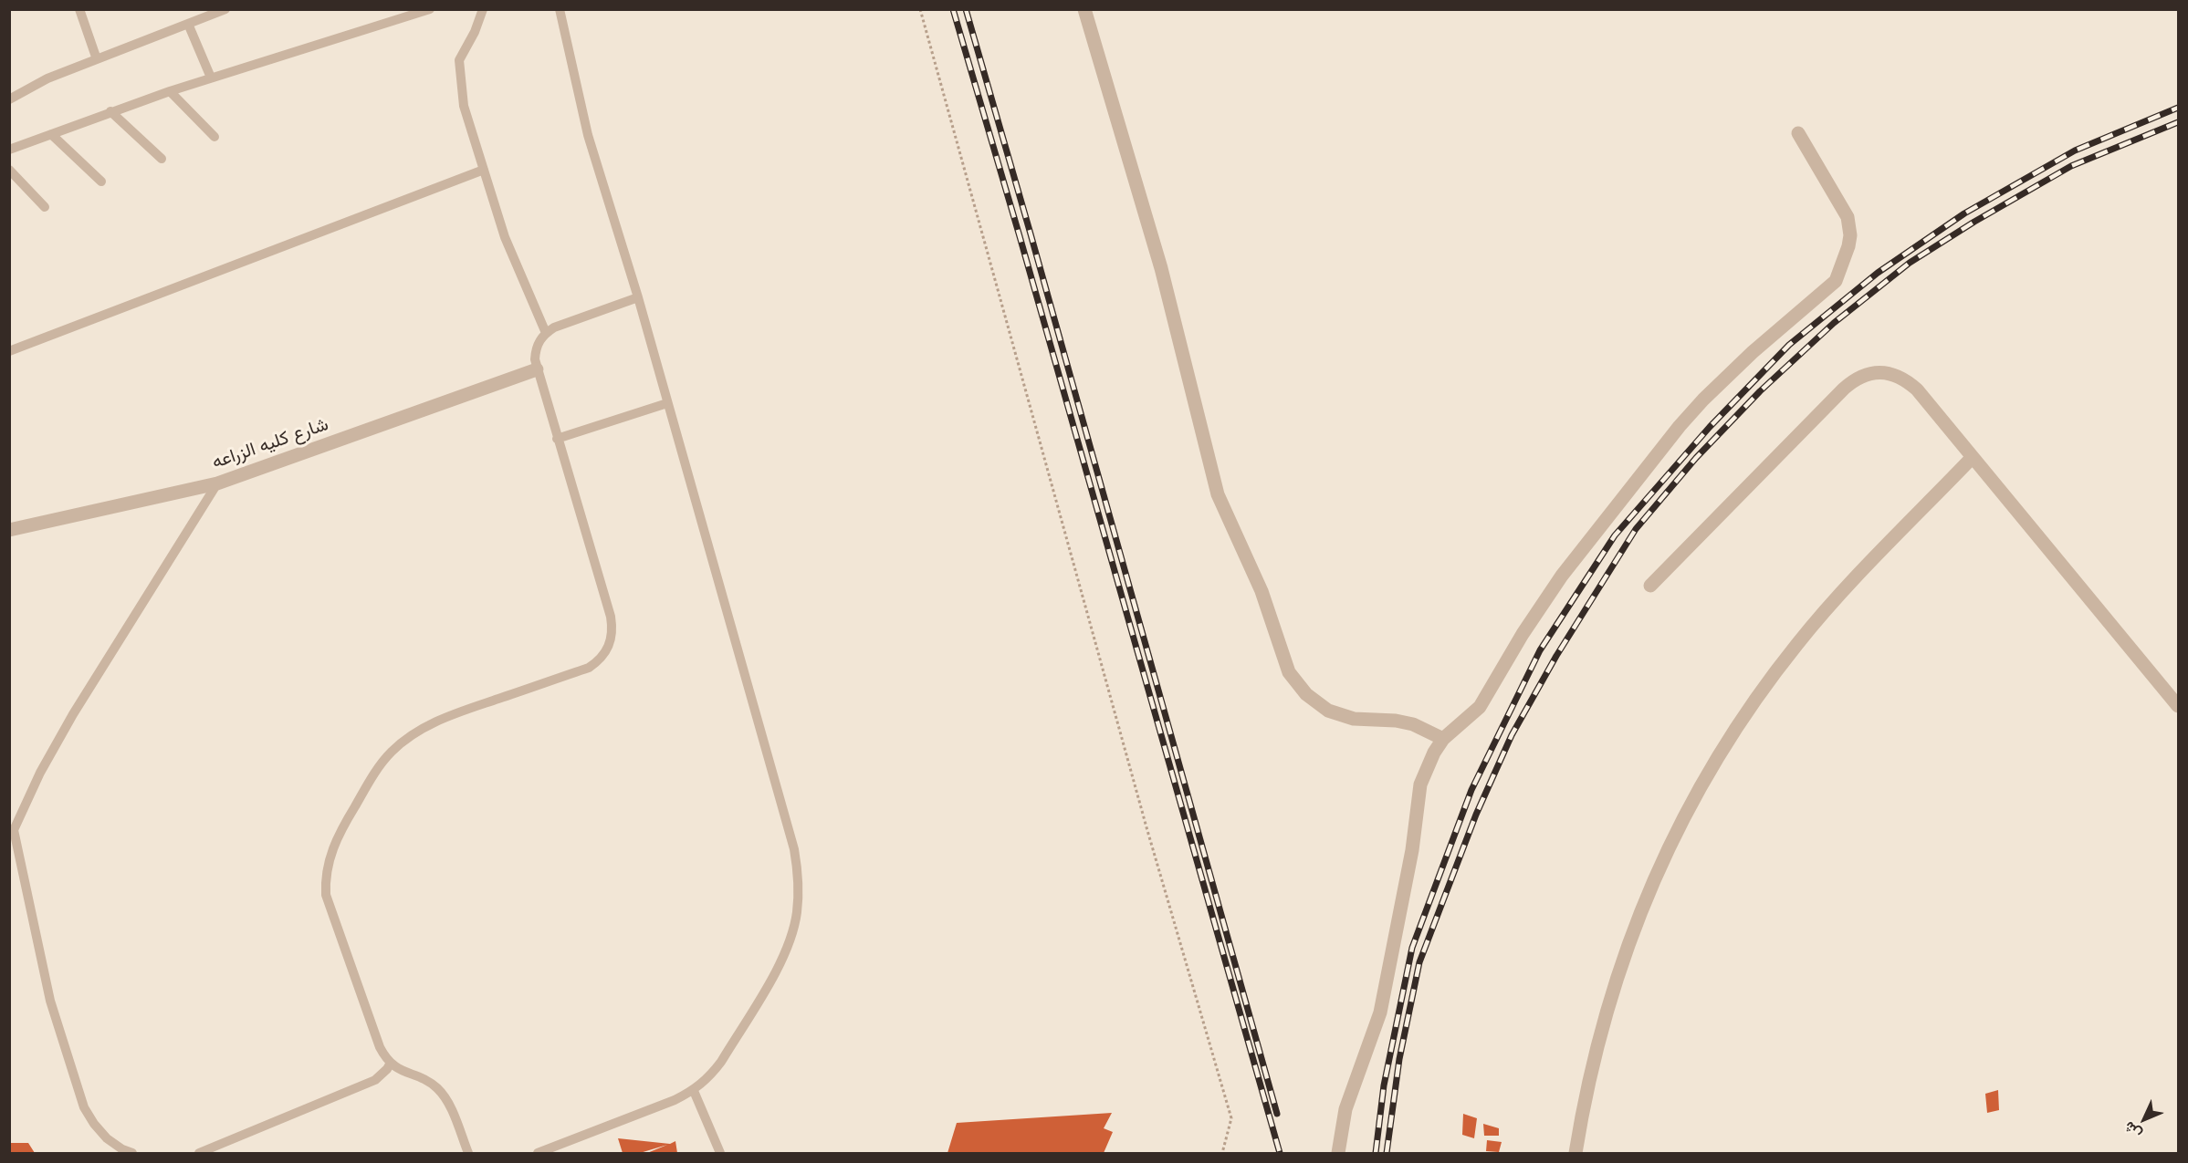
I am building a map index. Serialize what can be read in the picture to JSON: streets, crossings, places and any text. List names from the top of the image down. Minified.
{"streets":{"street":["شارع كليه الزراعه"]},"north":"bottom left"}
